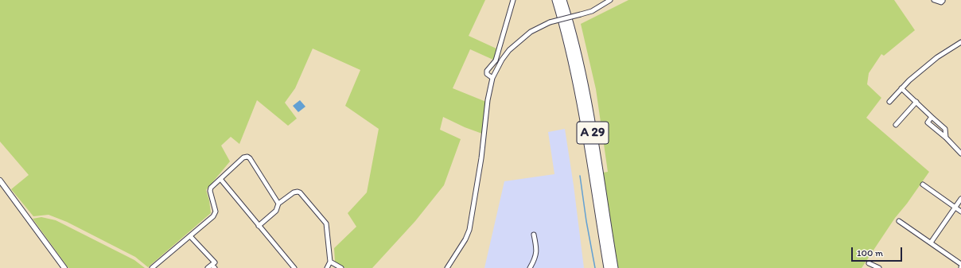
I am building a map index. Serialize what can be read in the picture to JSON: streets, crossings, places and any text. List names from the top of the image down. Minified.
{"streets":{"highway":["A 29"]},"scale_bar":"100 m"}
